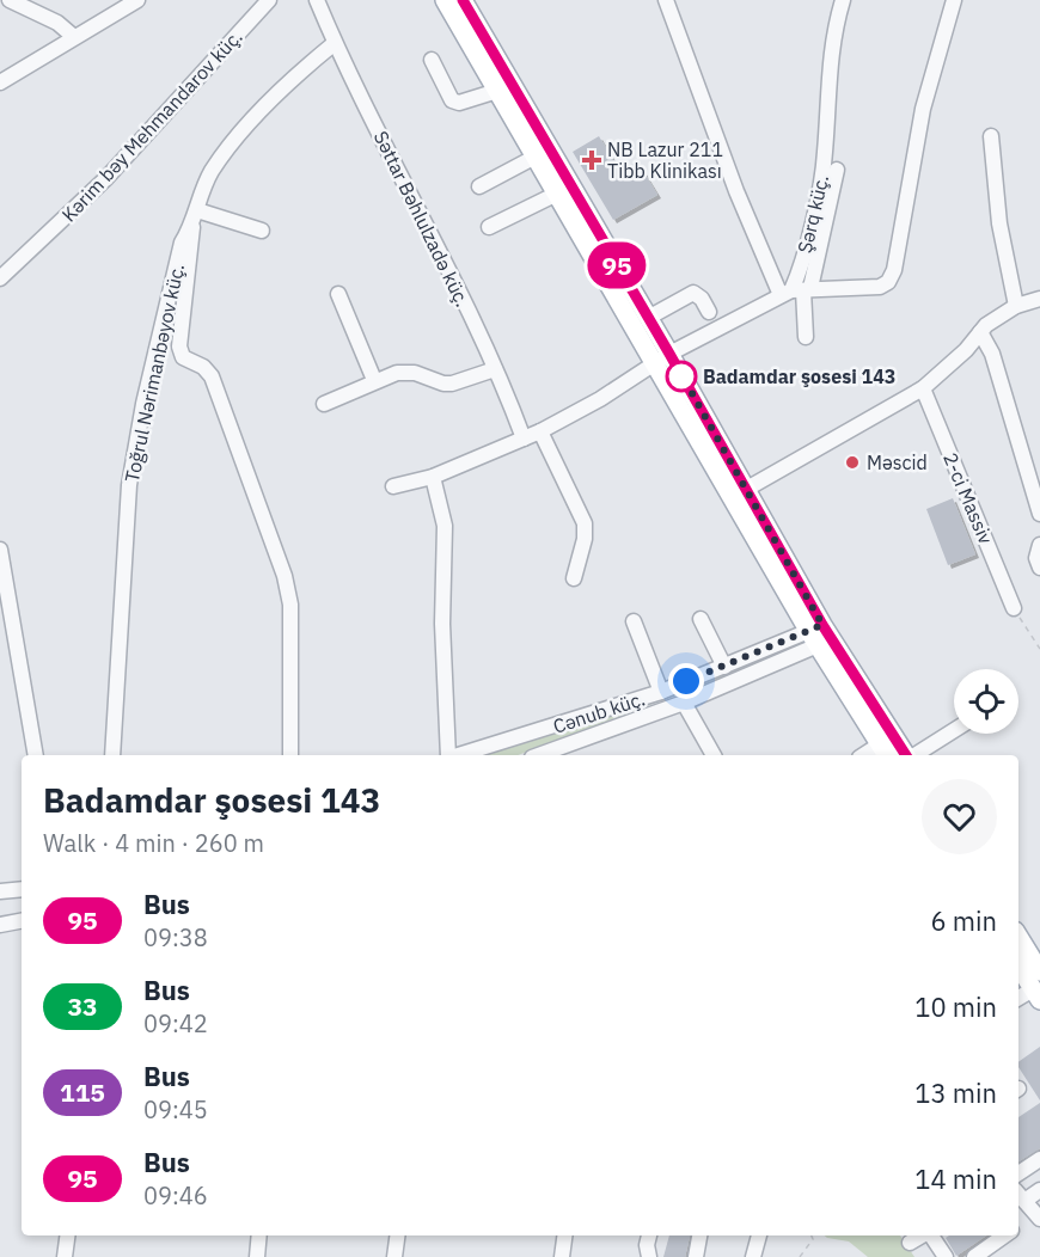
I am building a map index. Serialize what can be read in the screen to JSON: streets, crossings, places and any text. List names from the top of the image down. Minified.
{"streets":{"street":["Kərim bəy Mehmandarov küç.","Şərq küç.","Səttar Bəhlulzadə küç.","Toğrul Nərimanbəyov küç.","2-ci Massiv","Cənub küç."]},"crossings":[["Səttar Bəhlulzadə küç.","Toğrul Nərimanbəyov küç."]],"places":{"health":["NB Lazur 211 Tibb Klinikası"],"other":["Badamdar şosesi 143","Məscid"]},"lines":["bus line 95"],"page":{"on_map":"95","heading":["Badamdar şosesi 143","Walk · 4 min · 260 m"],"list":[{"mark":"95","name":"Bus","note":"09:38","value":"6 min"},{"mark":"33","name":"Bus","note":"09:42","value":"10 min"},{"mark":"115","name":"Bus","note":"09:45","value":"13 min"},{"mark":"95","name":"Bus","note":"09:46","value":"14 min"}]}}
